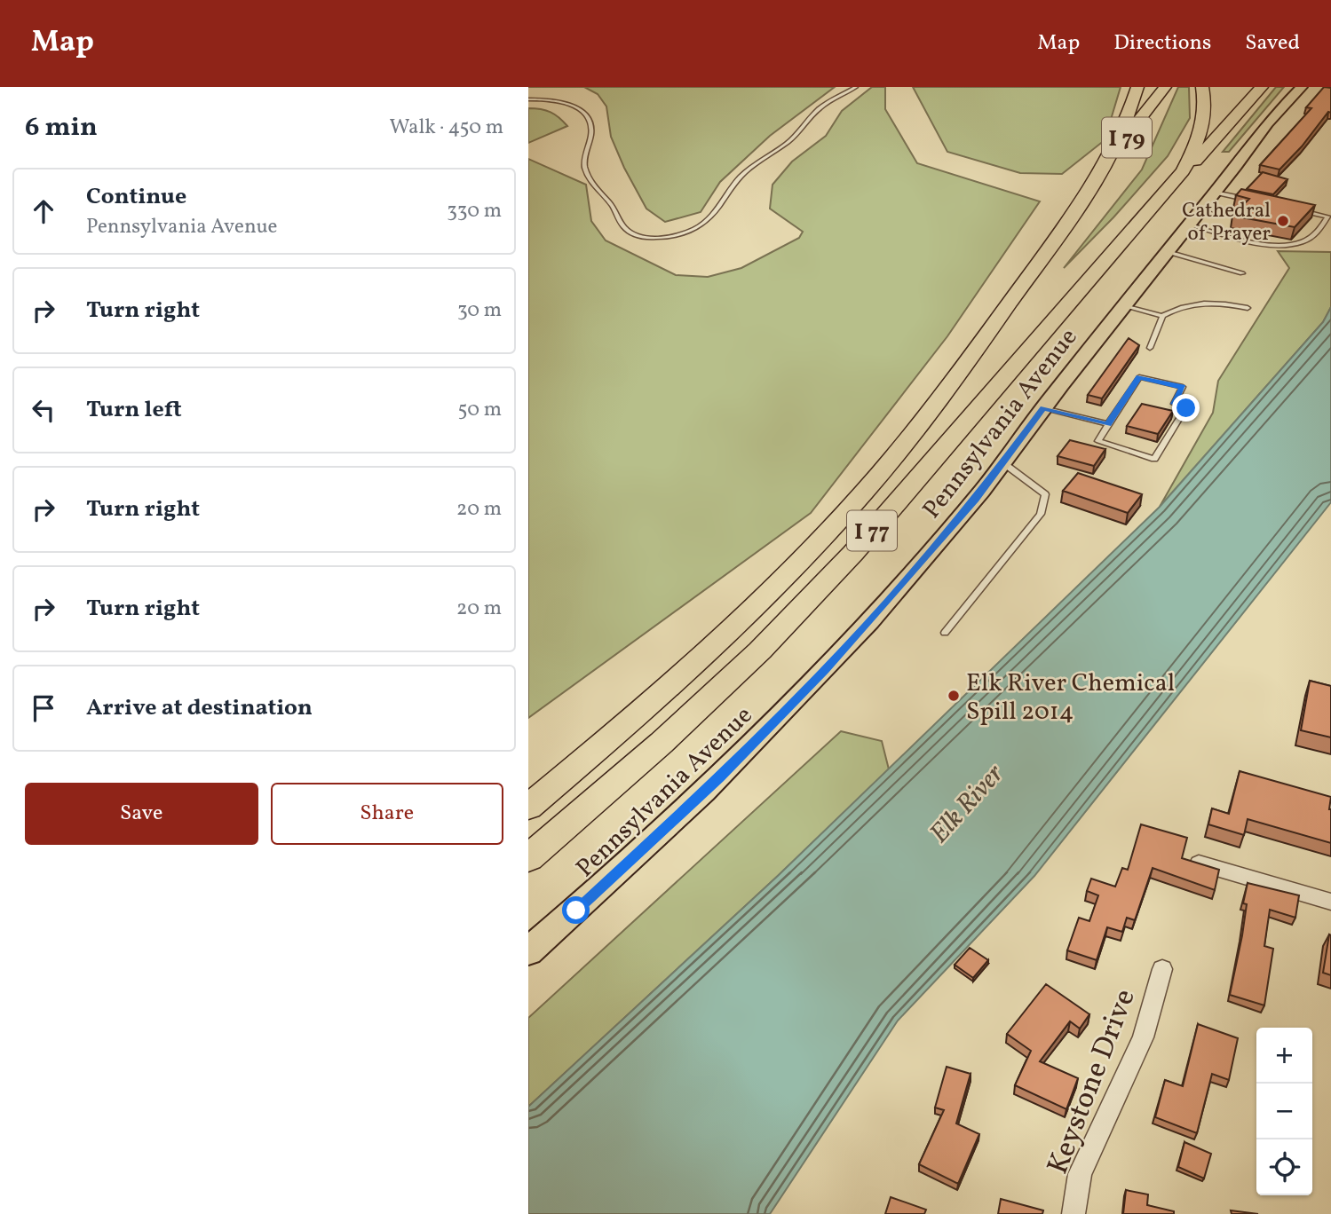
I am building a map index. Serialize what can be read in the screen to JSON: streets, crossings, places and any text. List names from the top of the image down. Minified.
{"streets":{"highway":["I 79","I 77"],"main road":["Pennsylvania Avenue"],"street":["Keystone Drive"]},"crossings":[["I 79","I 77"]],"water":["Elk River"],"places":["Cathedral of Prayer","Elk River Chemical Spill 2014"],"page":{"header":"Map","nav":["Map","Directions","Saved"],"heading":["6 min","Walk · 450 m"],"list":[["Continue","Pennsylvania Avenue","330 m"],["Turn right","30 m"],["Turn left","50 m"],["Turn right","20 m"],["Turn right","20 m"],"Arrive at destination"],"buttons":["Save","Share"],"map_buttons":["+","−"]}}
